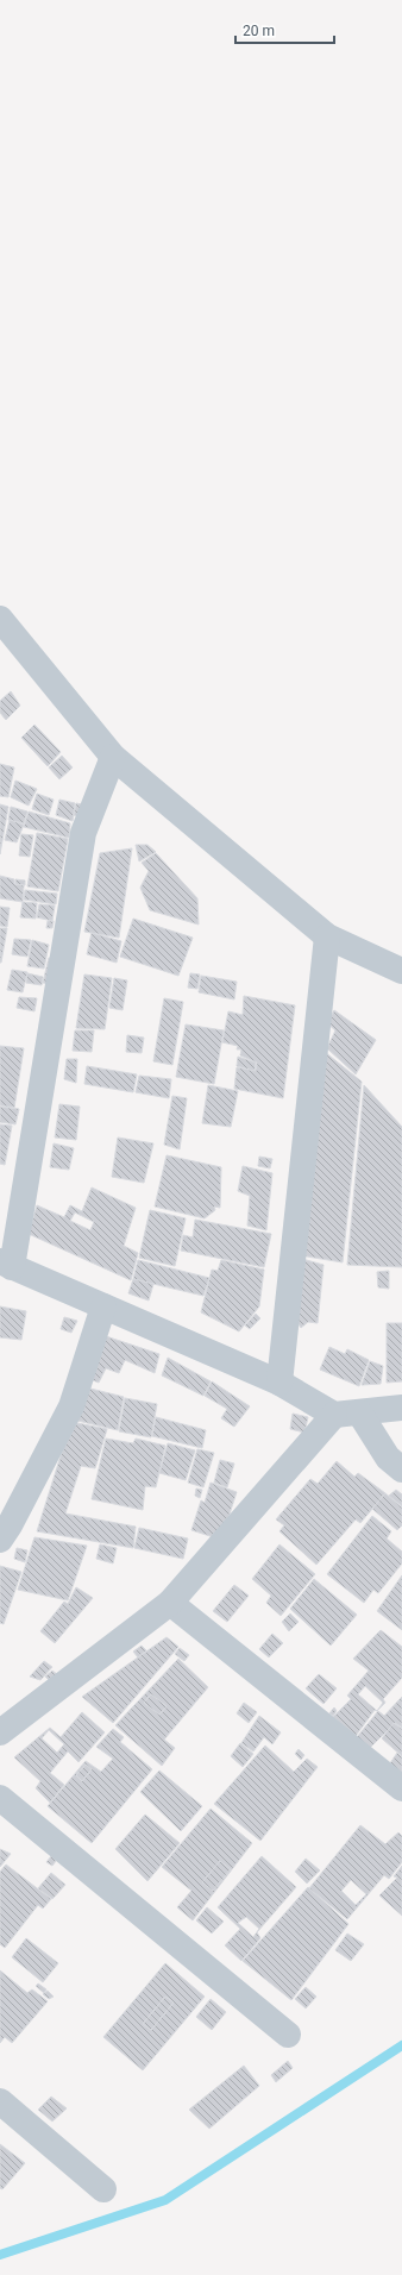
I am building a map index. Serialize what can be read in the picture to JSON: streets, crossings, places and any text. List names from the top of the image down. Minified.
{"scale_bar":"20 m"}
